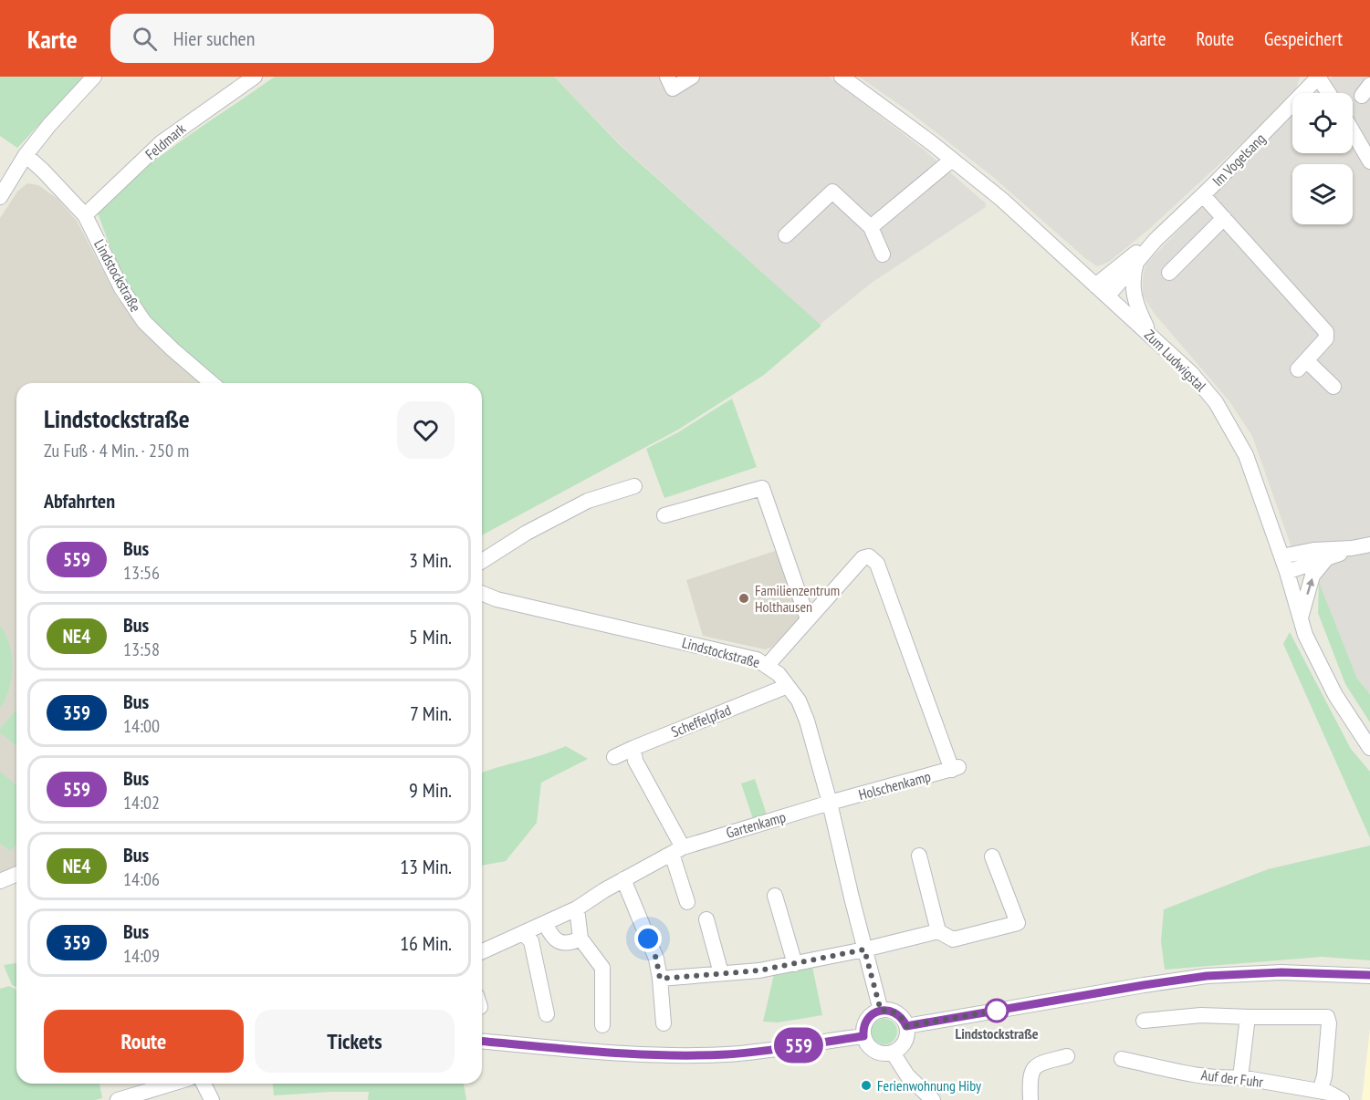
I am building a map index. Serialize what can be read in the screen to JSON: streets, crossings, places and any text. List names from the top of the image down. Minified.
{"streets":{"street":["Feldmark","Im Vogelsang","Lindstockstraße","Zum Ludwigstal","Scheffelpfad","Holschenkamp","Gartenkamp","Auf der Fuhr"]},"crossings":[["Feldmark","Lindstockstraße"],["Im Vogelsang","Zum Ludwigstal"],["Lindstockstraße","Scheffelpfad"],["Lindstockstraße","Holschenkamp"],["Lindstockstraße","Gartenkamp"],["Holschenkamp","Gartenkamp"]],"places":["Familienzentrum Holthausen","Lindstockstraße","Ferienwohnung Hiby"],"lines":["bus line 559"],"page":{"header":"Karte","search":"Hier suchen","nav":["Karte","Route","Gespeichert"],"on_map":"559","heading":[["Lindstockstraße","Zu Fuß · 4 Min. · 250 m"],"Abfahrten"],"list":[{"mark":"559","name":"Bus","note":"13:56","value":"3 Min."},{"mark":"NE4","name":"Bus","note":"13:58","value":"5 Min."},{"mark":"359","name":"Bus","note":"14:00","value":"7 Min."},{"mark":"559","name":"Bus","note":"14:02","value":"9 Min."},{"mark":"NE4","name":"Bus","note":"14:06","value":"13 Min."},{"mark":"359","name":"Bus","note":"14:09","value":"16 Min."}],"buttons":["Route","Tickets"]}}
